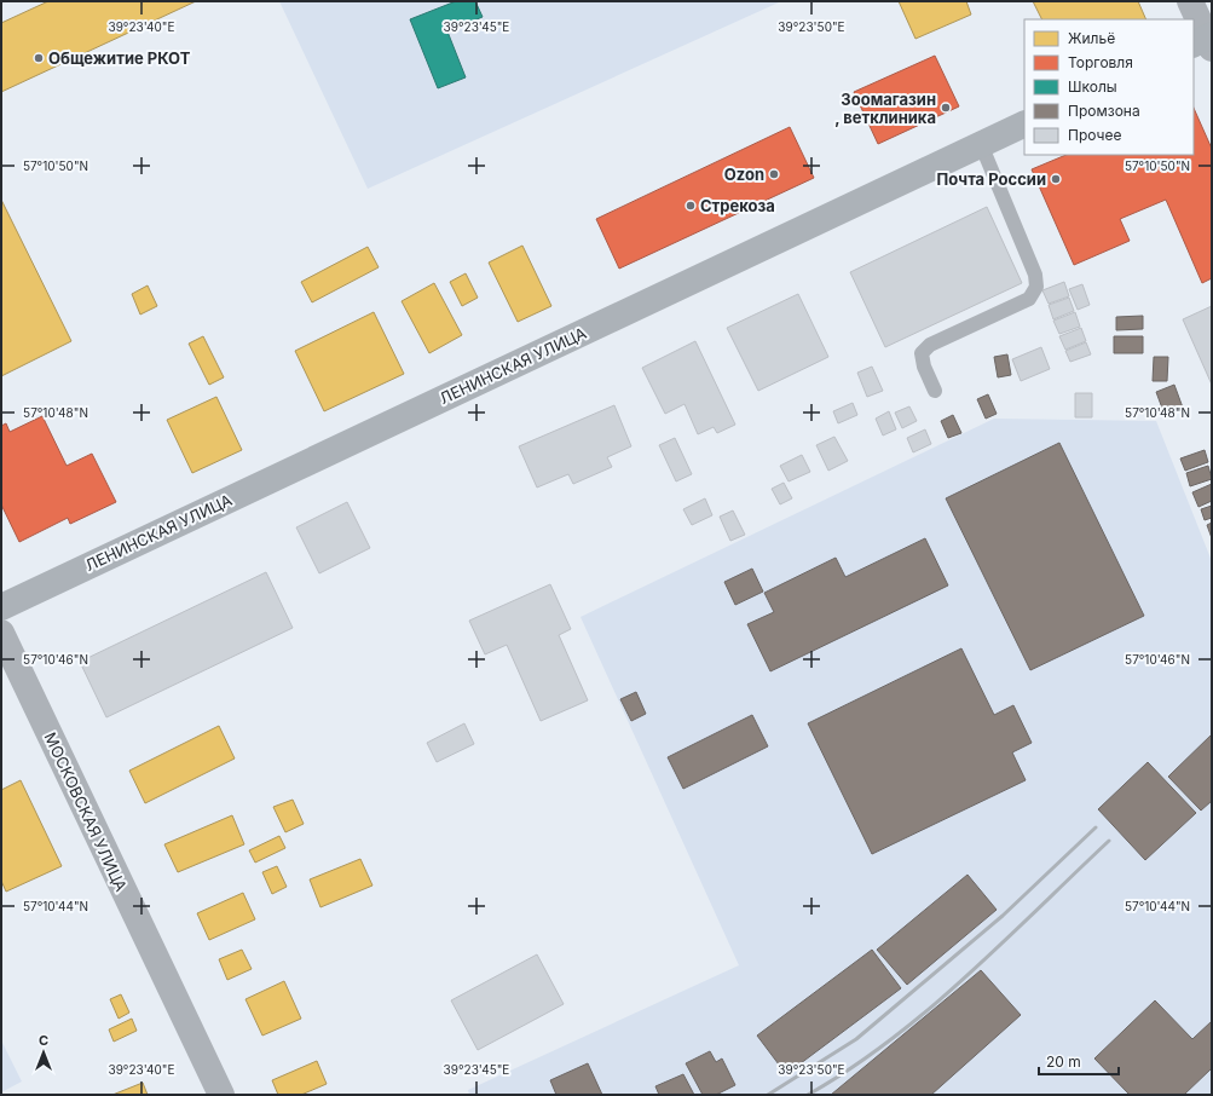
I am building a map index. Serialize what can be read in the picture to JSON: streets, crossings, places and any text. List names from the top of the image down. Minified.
{"streets":{"main road":["ЛЕНИНСКАЯ УЛИЦА"],"street":["МОСКОВСКАЯ УЛИЦА"]},"places":["Общежитие РКОТ","Зоомагазин , ветклиника","Ozon","Почта России","Стрекоза"],"legend":["Жильё","Торговля","Школы","Промзона","Прочее"],"scale_bar":"20 m","north":"top","coordinates":["39°23'40\"E","39°23'45\"E","39°23'50\"E","57°10'50\"N","57°10'48\"N","57°10'46\"N","57°10'44\"N"]}
